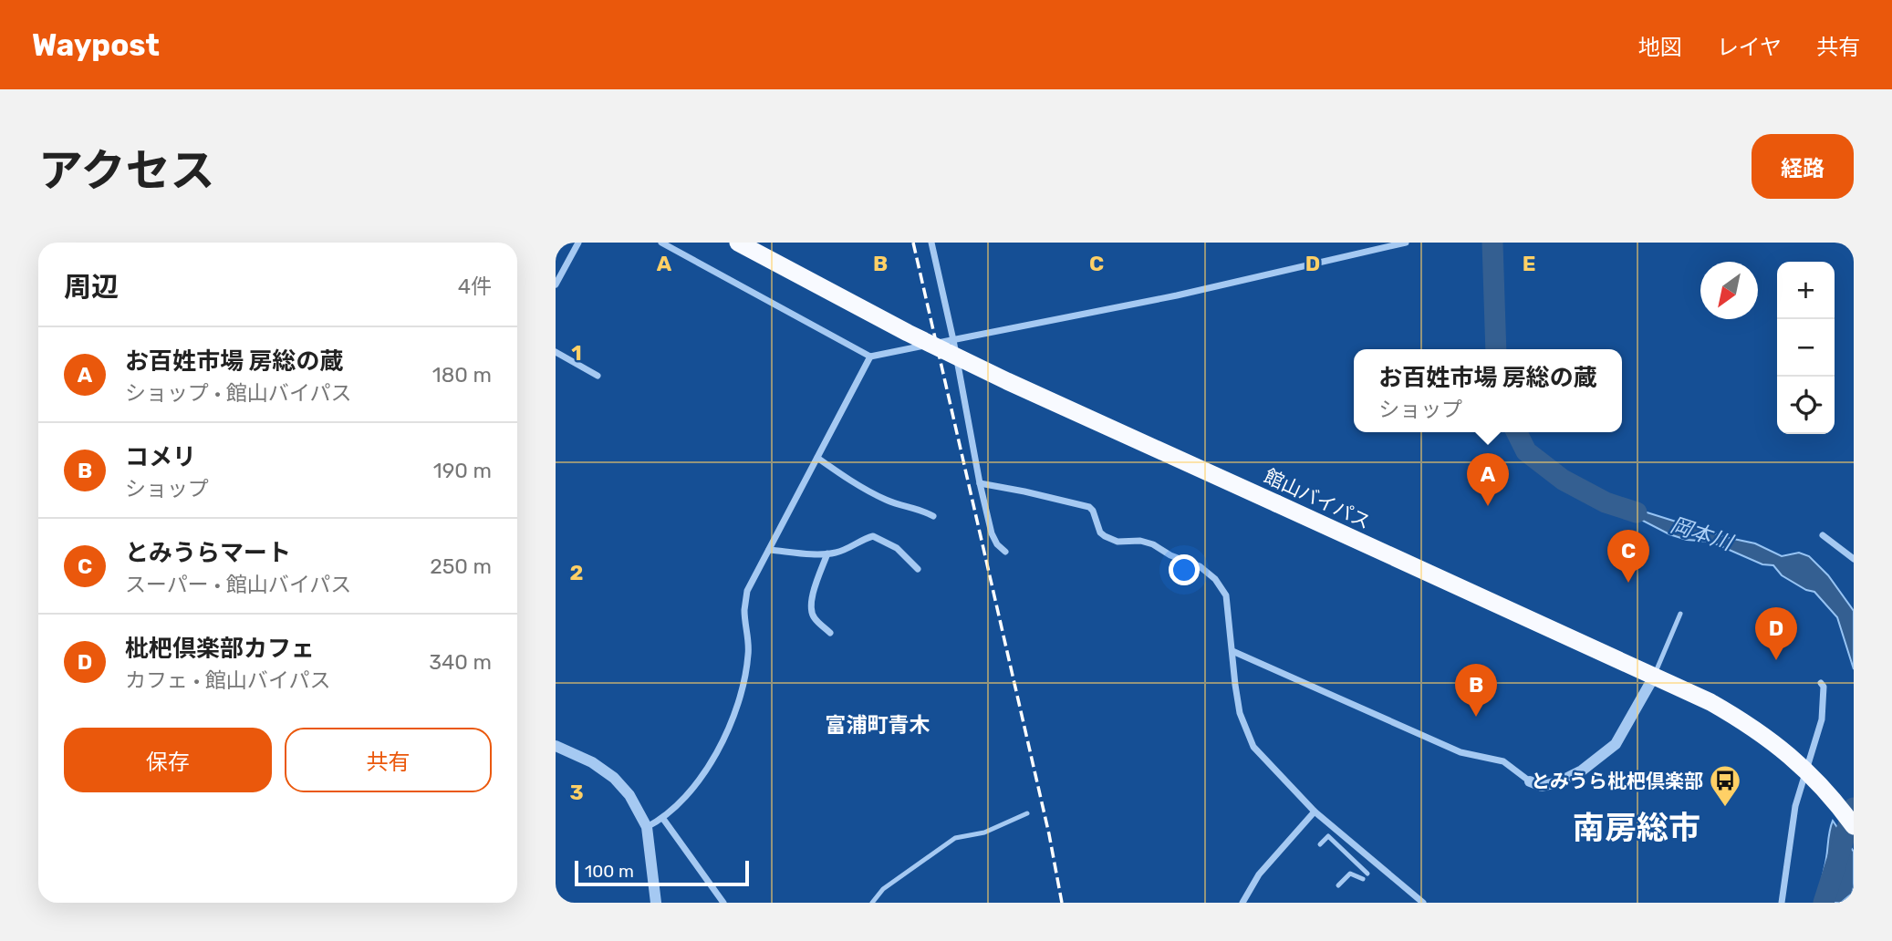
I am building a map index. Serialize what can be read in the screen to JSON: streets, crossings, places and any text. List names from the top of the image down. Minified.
{"streets":{"highway":["館山バイパス"]},"districts":["富浦町青木","南房総市"],"water":["岡本川"],"places":{"bus stop":["とみうら枇杷倶楽部"]},"scale_bar":"100 m","north":"bottom left","page":{"header":"Waypost","nav":["地図","レイヤ","共有"],"title":"アクセス","buttons":["経路",["保存","共有"]],"heading":["周辺","4件"],"map_buttons":["+","−"],"list":[{"mark":"A","name":"お百姓市場 房総の蔵","note":"ショップ · 館山バイパス","value":"180 m"},{"mark":"B","name":"コメリ","note":"ショップ","value":"190 m"},{"mark":"C","name":"とみうらマート","note":"スーパー · 館山バイパス","value":"250 m"},{"mark":"D","name":"枇杷倶楽部カフェ","note":"カフェ · 館山バイパス","value":"340 m"}],"popup":["お百姓市場 房総の蔵","ショップ"],"pins":["A","C","D","B"],"scale":"100 m"},"grid":{"columns":["A","B","C","D","E"],"rows":["1","2","3"]}}
